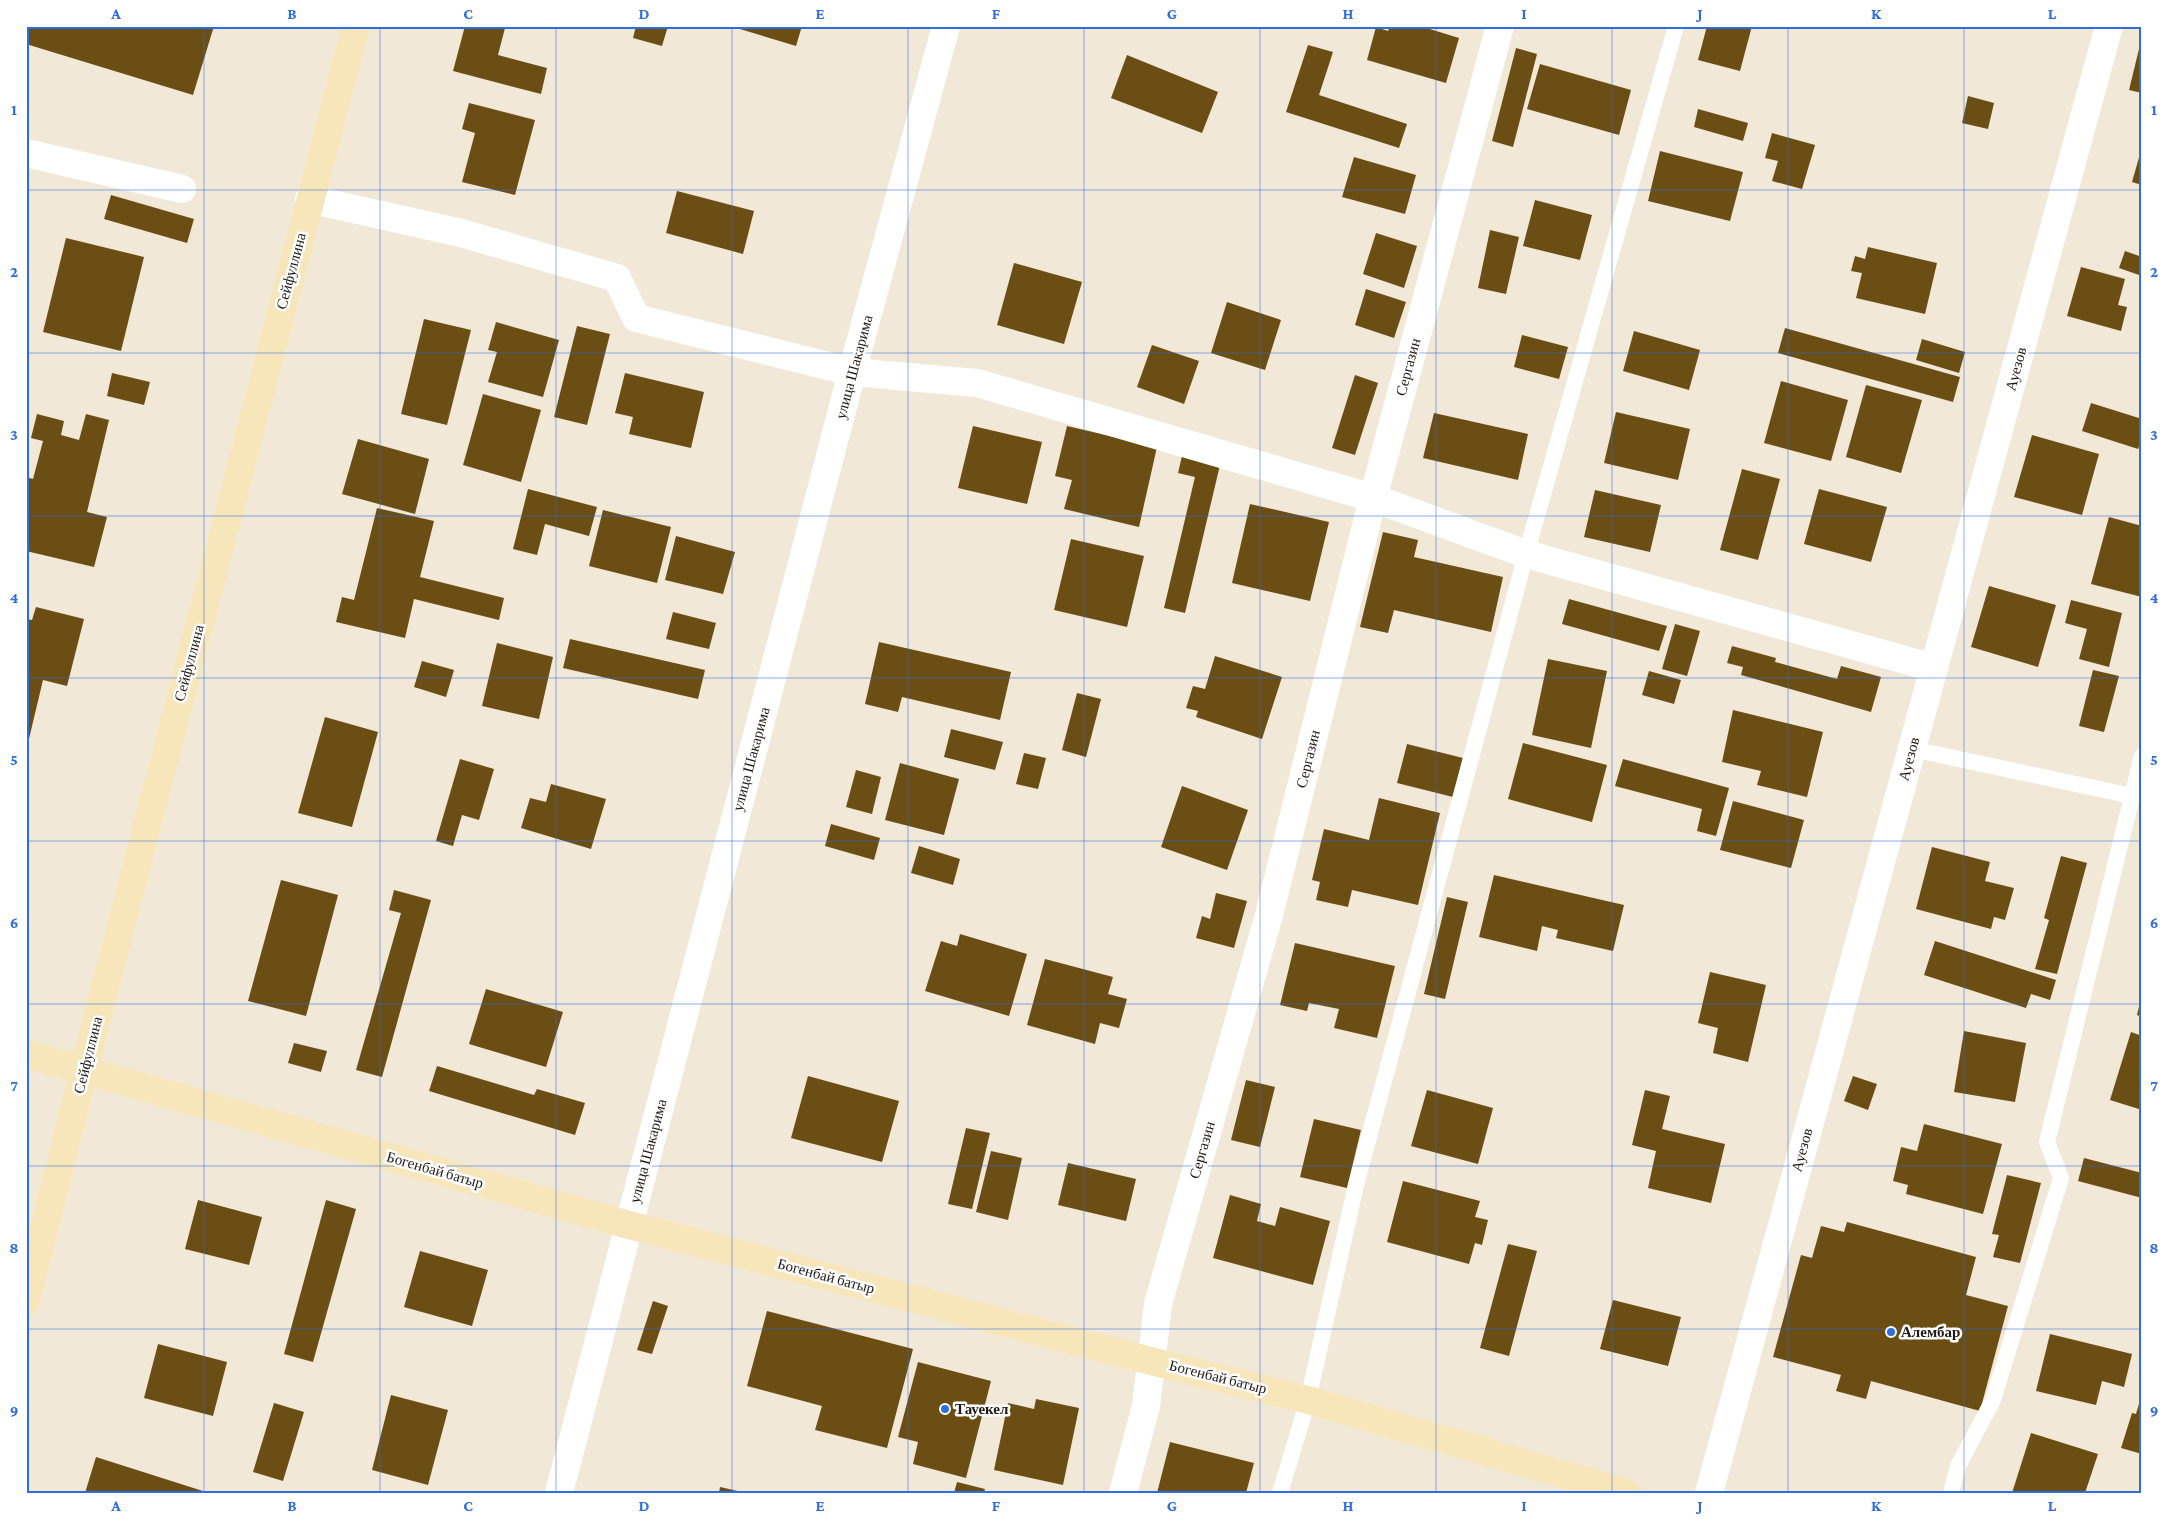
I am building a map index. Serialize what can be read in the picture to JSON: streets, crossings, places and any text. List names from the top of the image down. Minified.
{"streets":{"street":["Сейфуллина","улица Шакарима","Сергазин","Ауезов","Богенбай батыр"]},"crossings":[["Сейфуллина","Богенбай батыр"],["улица Шакарима","Богенбай батыр"],["Сергазин","Богенбай батыр"]],"places":["Алембар","Тауекел"],"grid":{"columns":["A","B","C","D","E","F","G","H","I","J","K","L"],"rows":["1","2","3","4","5","6","7","8","9"]}}
